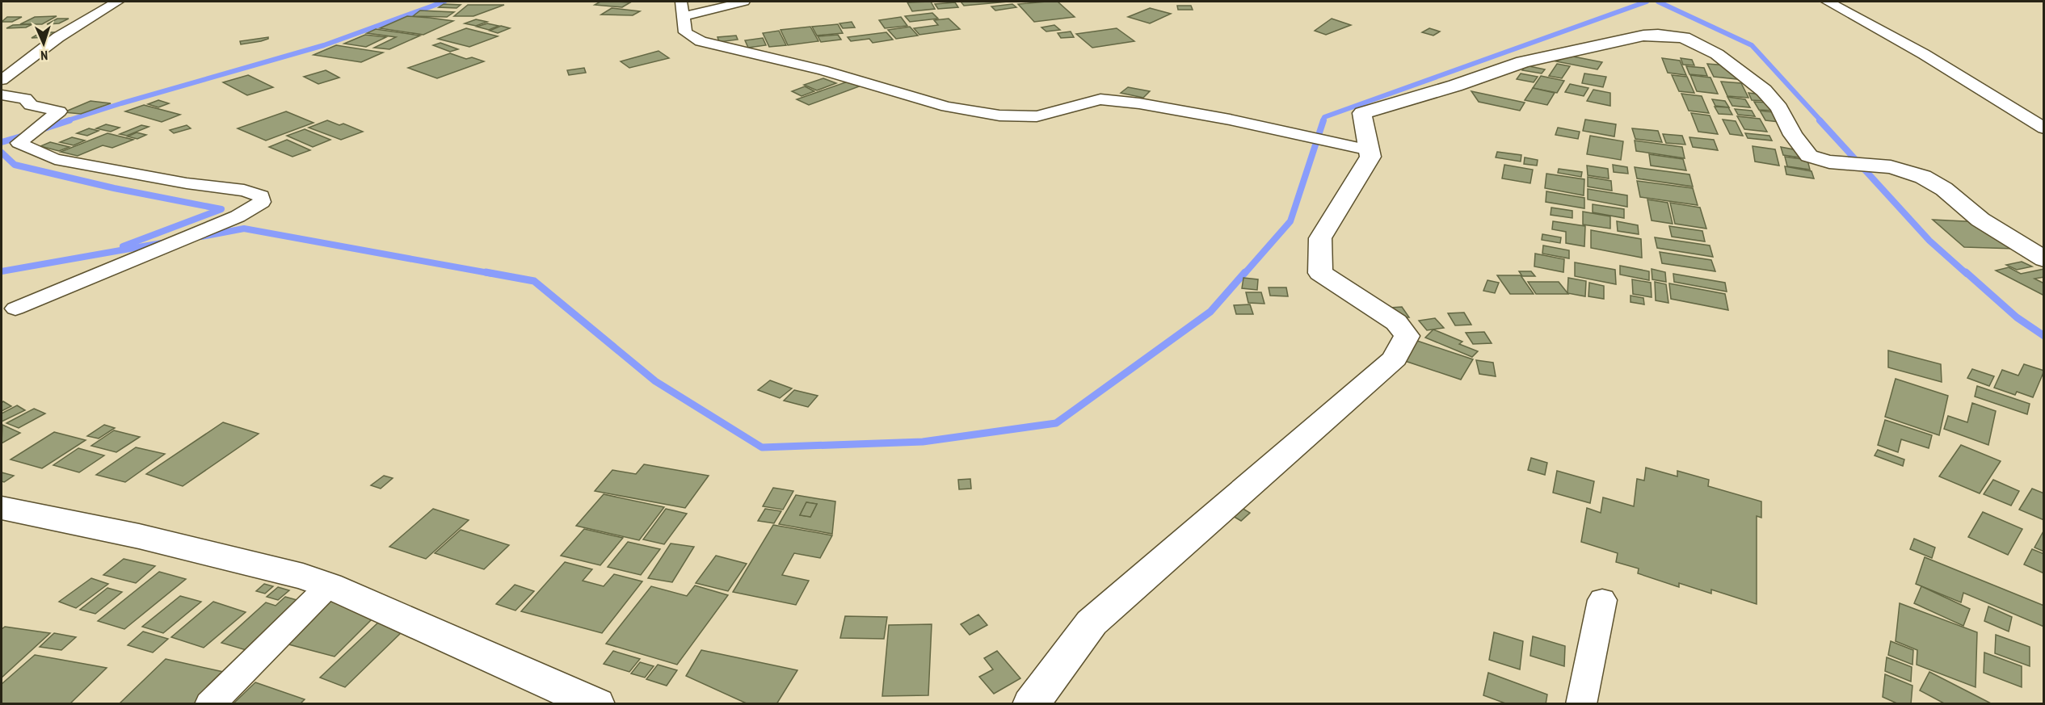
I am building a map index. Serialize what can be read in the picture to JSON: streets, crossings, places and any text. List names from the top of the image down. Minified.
{"north":"bottom"}
